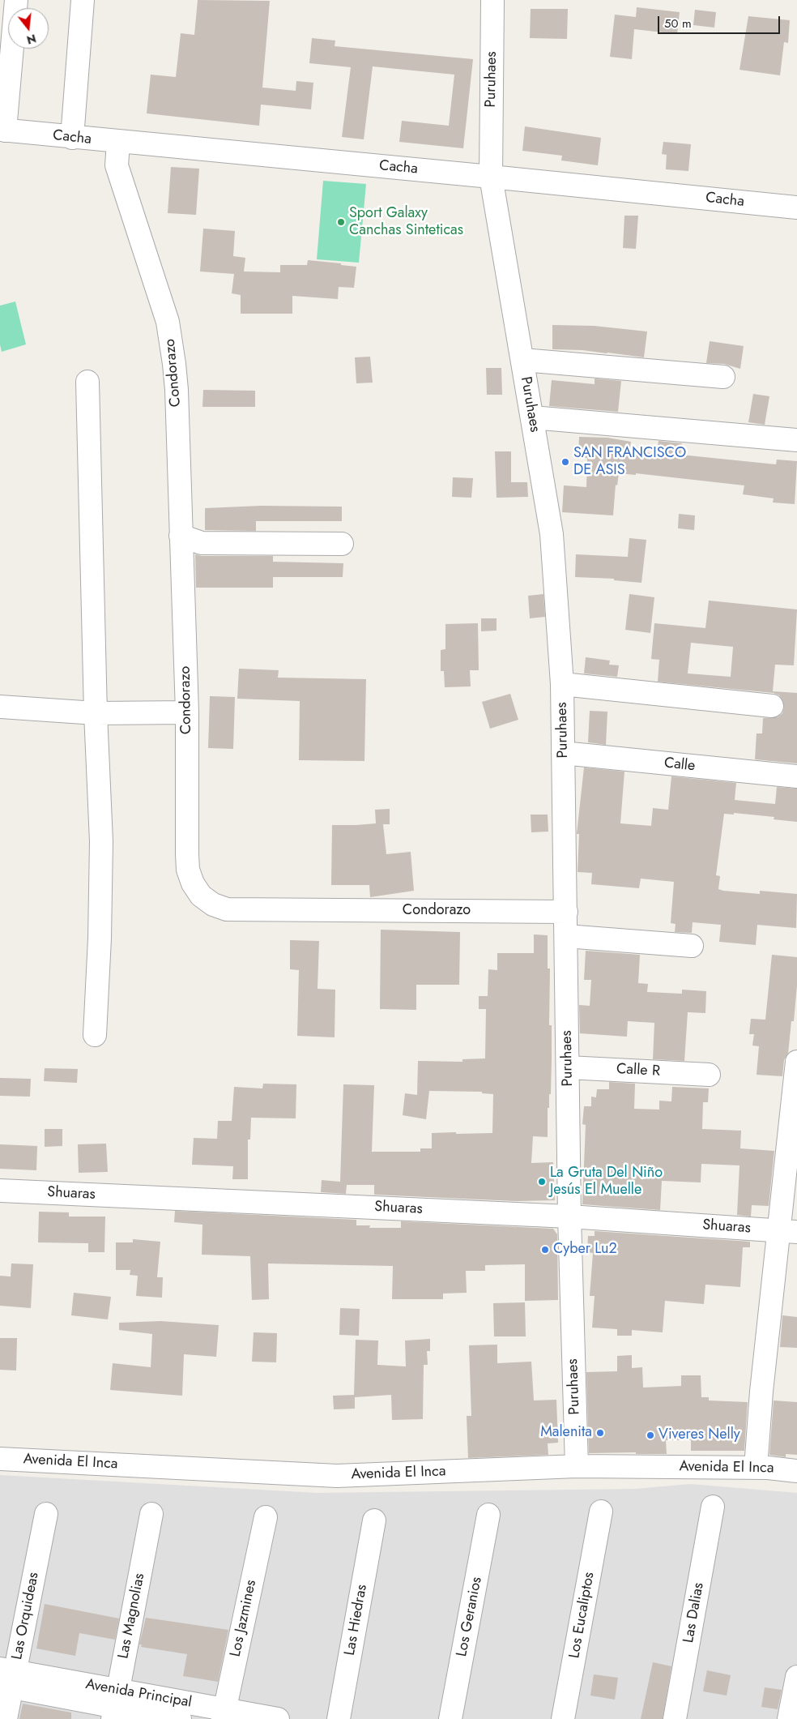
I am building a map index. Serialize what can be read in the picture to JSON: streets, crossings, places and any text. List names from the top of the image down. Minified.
{"streets":{"street":["Puruhaes","Cacha","Condorazo","Calle","Calle R","Shuaras","Avenida El Inca","Las Dalias","Los Eucaliptos","Las Orquideas","Las Magnolias","Los Geranios","Los Jazmines","Las Hiedras","Avenida Principal"]},"crossings":[["Puruhaes","Cacha"],["Puruhaes","Condorazo"],["Puruhaes","Calle"],["Puruhaes","Calle R"],["Puruhaes","Shuaras"],["Puruhaes","Avenida El Inca"],["Cacha","Condorazo"],["Las Orquideas","Avenida Principal"],["Las Magnolias","Avenida Principal"],["Los Jazmines","Avenida Principal"]],"places":["Sport Galaxy Canchas Sinteticas","SAN FRANCISCO DE ASIS","La Gruta Del Niño Jesús El Muelle","Cyber Lu2","Malenita","Viveres Nelly"],"scale_bar":"50 m","north":"bottom"}
